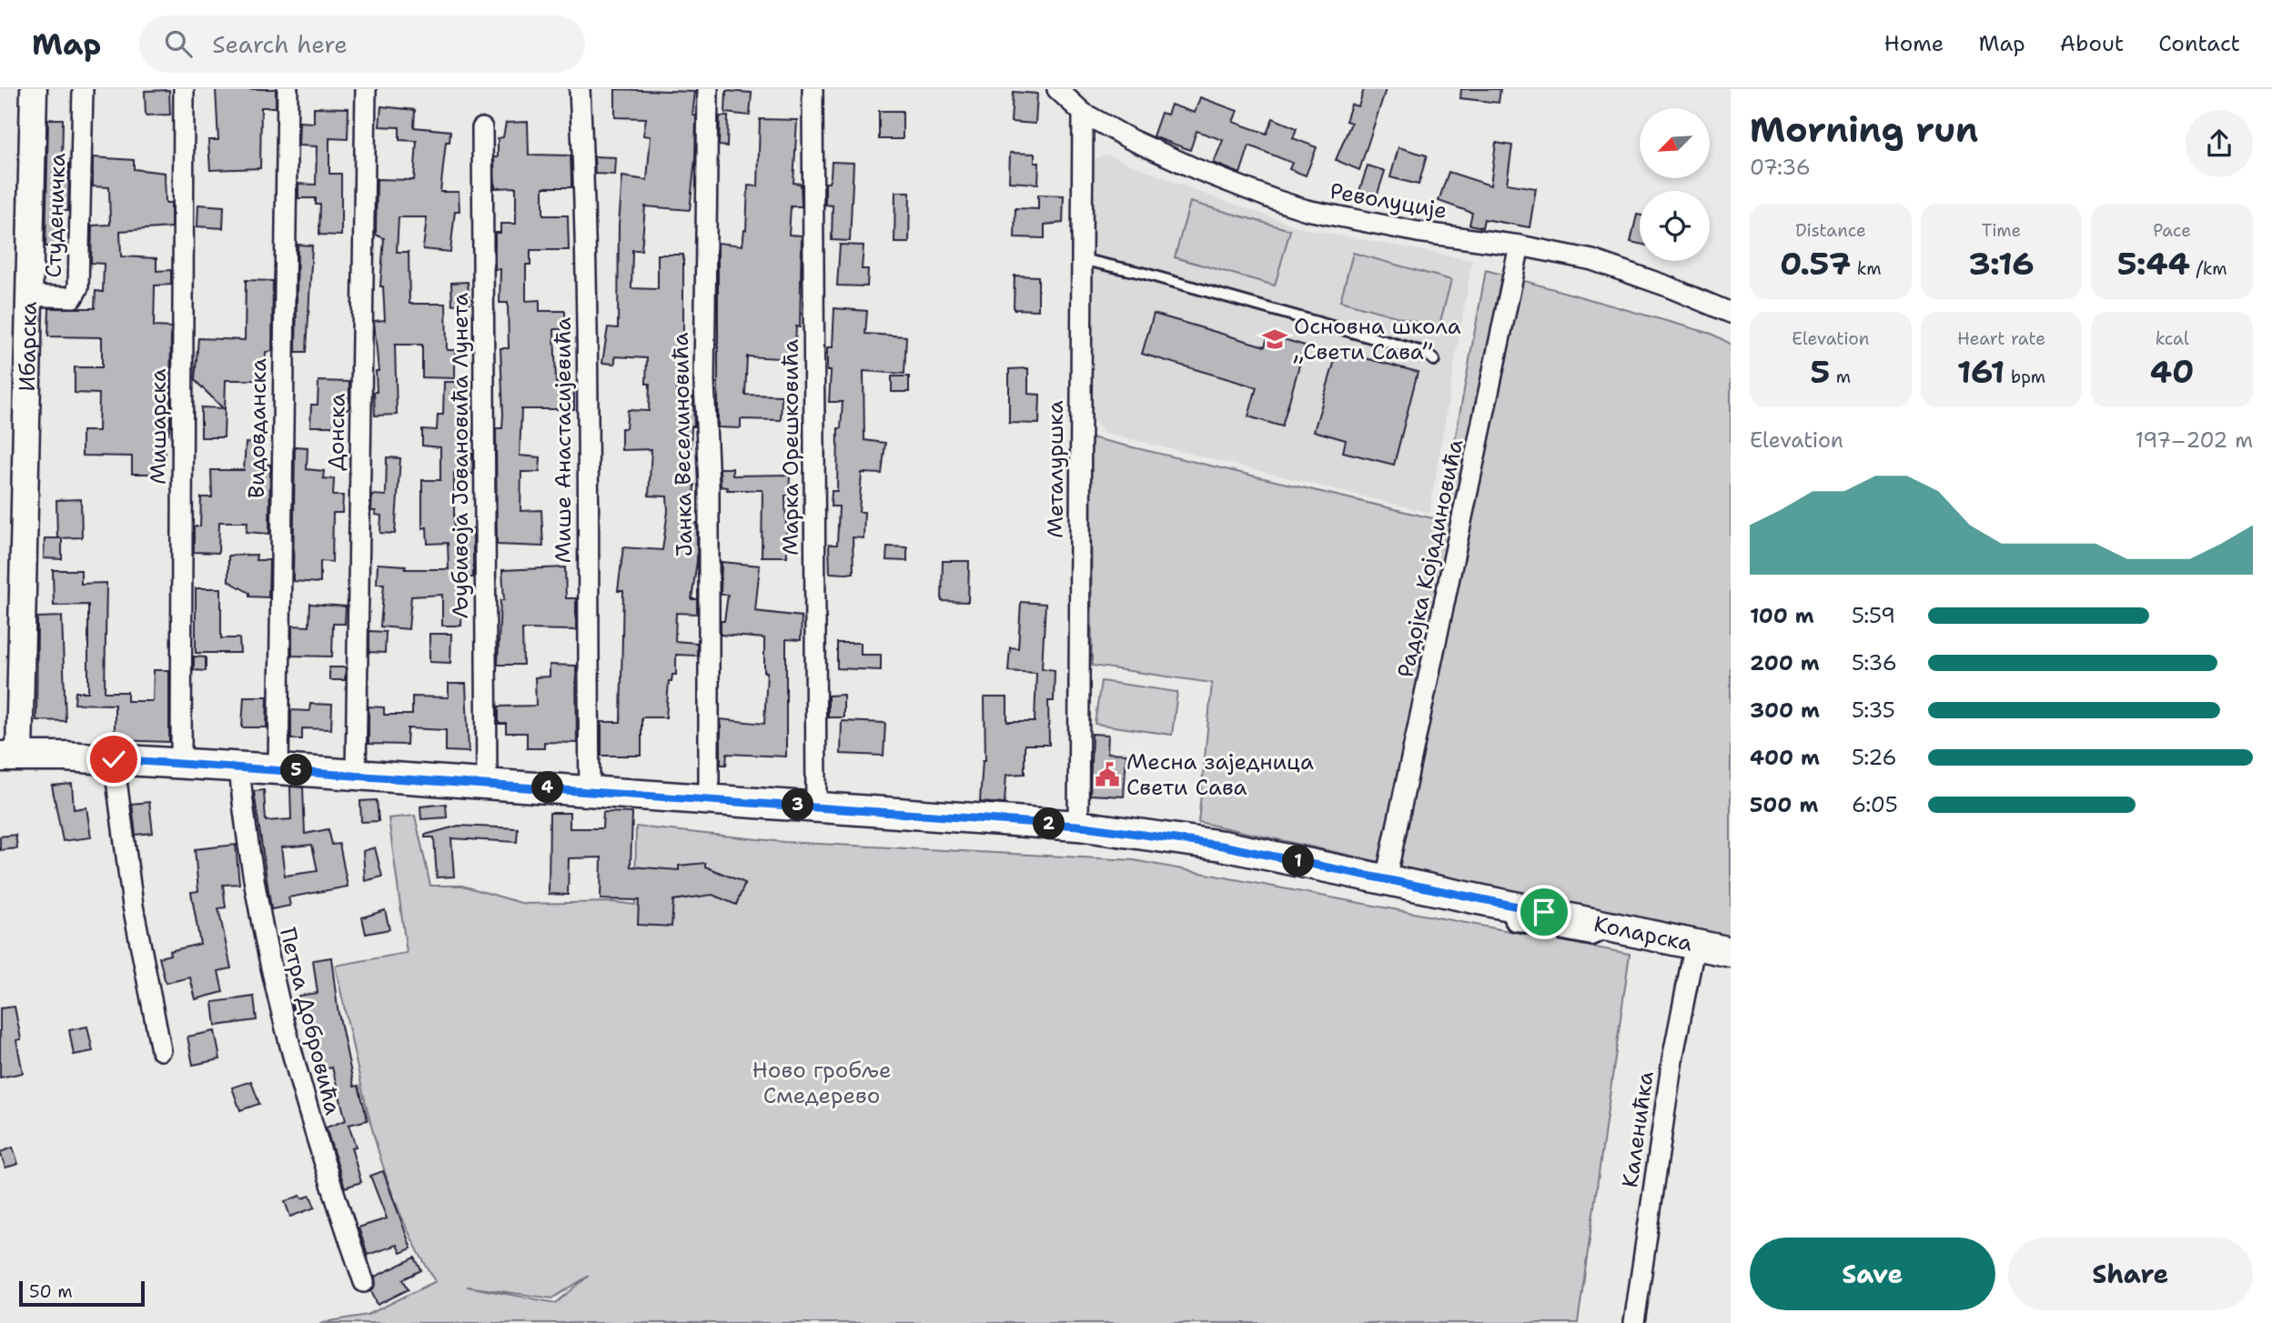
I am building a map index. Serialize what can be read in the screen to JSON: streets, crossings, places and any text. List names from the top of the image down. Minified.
{"streets":{"main road":["Коларска"],"street":["Револуције","Студеничка","Ибарска","Мишарска","Видовданска","Донска","Мише Анастасијевића","Јанка Веселиновића","Марка Орешковића","Љубивоја Јовановића Лунета","Металуршка","Радојка Којадиновића","Петра Добровића","Каленићка"]},"crossings":[["Револуције","Металуршка"],["Револуције","Радојка Којадиновића"],["Студеничка","Ибарска"],["Ибарска","Коларска"],["Мишарска","Коларска"],["Видовданска","Коларска"],["Донска","Коларска"],["Мише Анастасијевића","Коларска"],["Јанка Веселиновића","Коларска"],["Марка Орешковића","Коларска"],["Љубивоја Јовановића Лунета","Коларска"],["Металуршка","Коларска"],["Радојка Којадиновића","Коларска"],["Коларска","Петра Добровића"],["Коларска","Каленићка"]],"parks":["Ново гробље Смедерево"],"places":{"school or university":["Основна школа „Свети Сава”"],"public building":["Месна заједница Свети Сава"]},"scale_bar":"50 m","north":"bottom left","page":{"header":"Map","search":"Search here","nav":["Home","Map","About","Contact"],"heading":["Morning run","07:36"],"stats":[["Distance","0.57 km"],["Time","3:16"],["Pace","5:44 /km"],["Elevation","5 m"],["Heart rate","161 bpm"],["kcal","40"]],"chart":["Elevation","197–202 m"],"list":[{"name":"100 m","note":"5:59"},{"name":"200 m","note":"5:36"},{"name":"300 m","note":"5:35"},{"name":"400 m","note":"5:26"},{"name":"500 m","note":"6:05"}],"pins":["5","4","3","2","1"],"buttons":["Save","Share"],"scale":"50 m"}}
